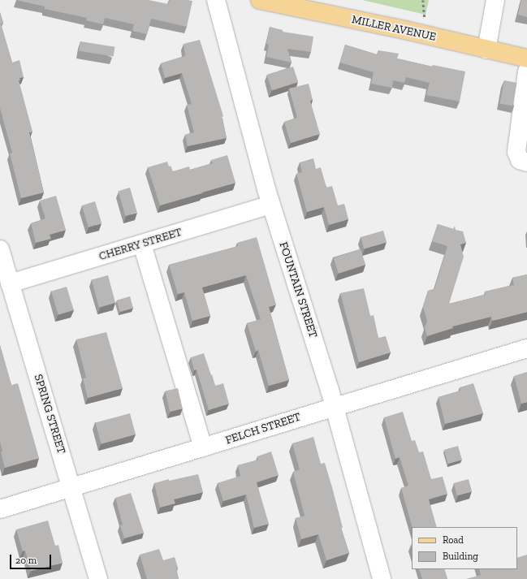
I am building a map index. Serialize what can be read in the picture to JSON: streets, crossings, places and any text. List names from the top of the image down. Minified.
{"streets":{"main road":["MILLER AVENUE"],"street":["CHERRY STREET","FOUNTAIN STREET","SPRING STREET","FELCH STREET"]},"crossings":[["CHERRY STREET","FOUNTAIN STREET"],["CHERRY STREET","SPRING STREET"],["FOUNTAIN STREET","FELCH STREET"],["SPRING STREET","FELCH STREET"]],"legend":["Road","Building"],"scale_bar":"20 m"}
